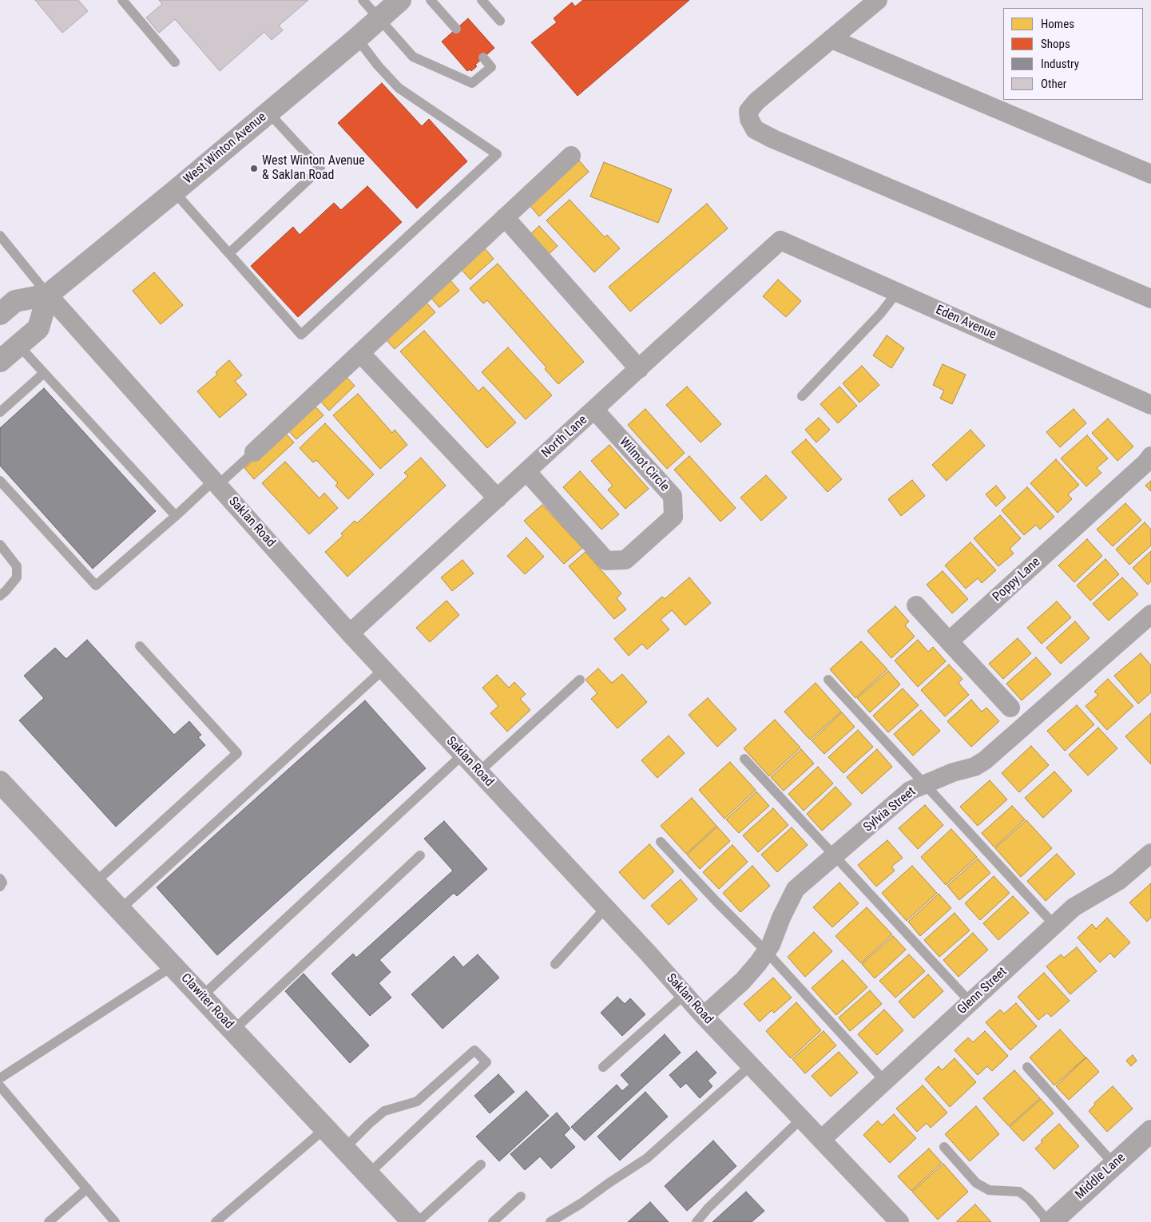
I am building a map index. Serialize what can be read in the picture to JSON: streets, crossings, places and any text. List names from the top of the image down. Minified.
{"streets":{"main road":["West Winton Avenue","Clawiter Road","Middle Lane"],"street":["Eden Avenue","North Lane","Wilmot Circle","Saklan Road","Poppy Lane","Sylvia Street","Glenn Street"]},"crossings":[["West Winton Avenue","Saklan Road"],["Eden Avenue","North Lane"],["North Lane","Wilmot Circle"],["North Lane","Saklan Road"],["Saklan Road","Sylvia Street"],["Saklan Road","Glenn Street"]],"places":["West Winton Avenue & Saklan Road"],"legend":["Homes","Shops","Industry","Other"]}
